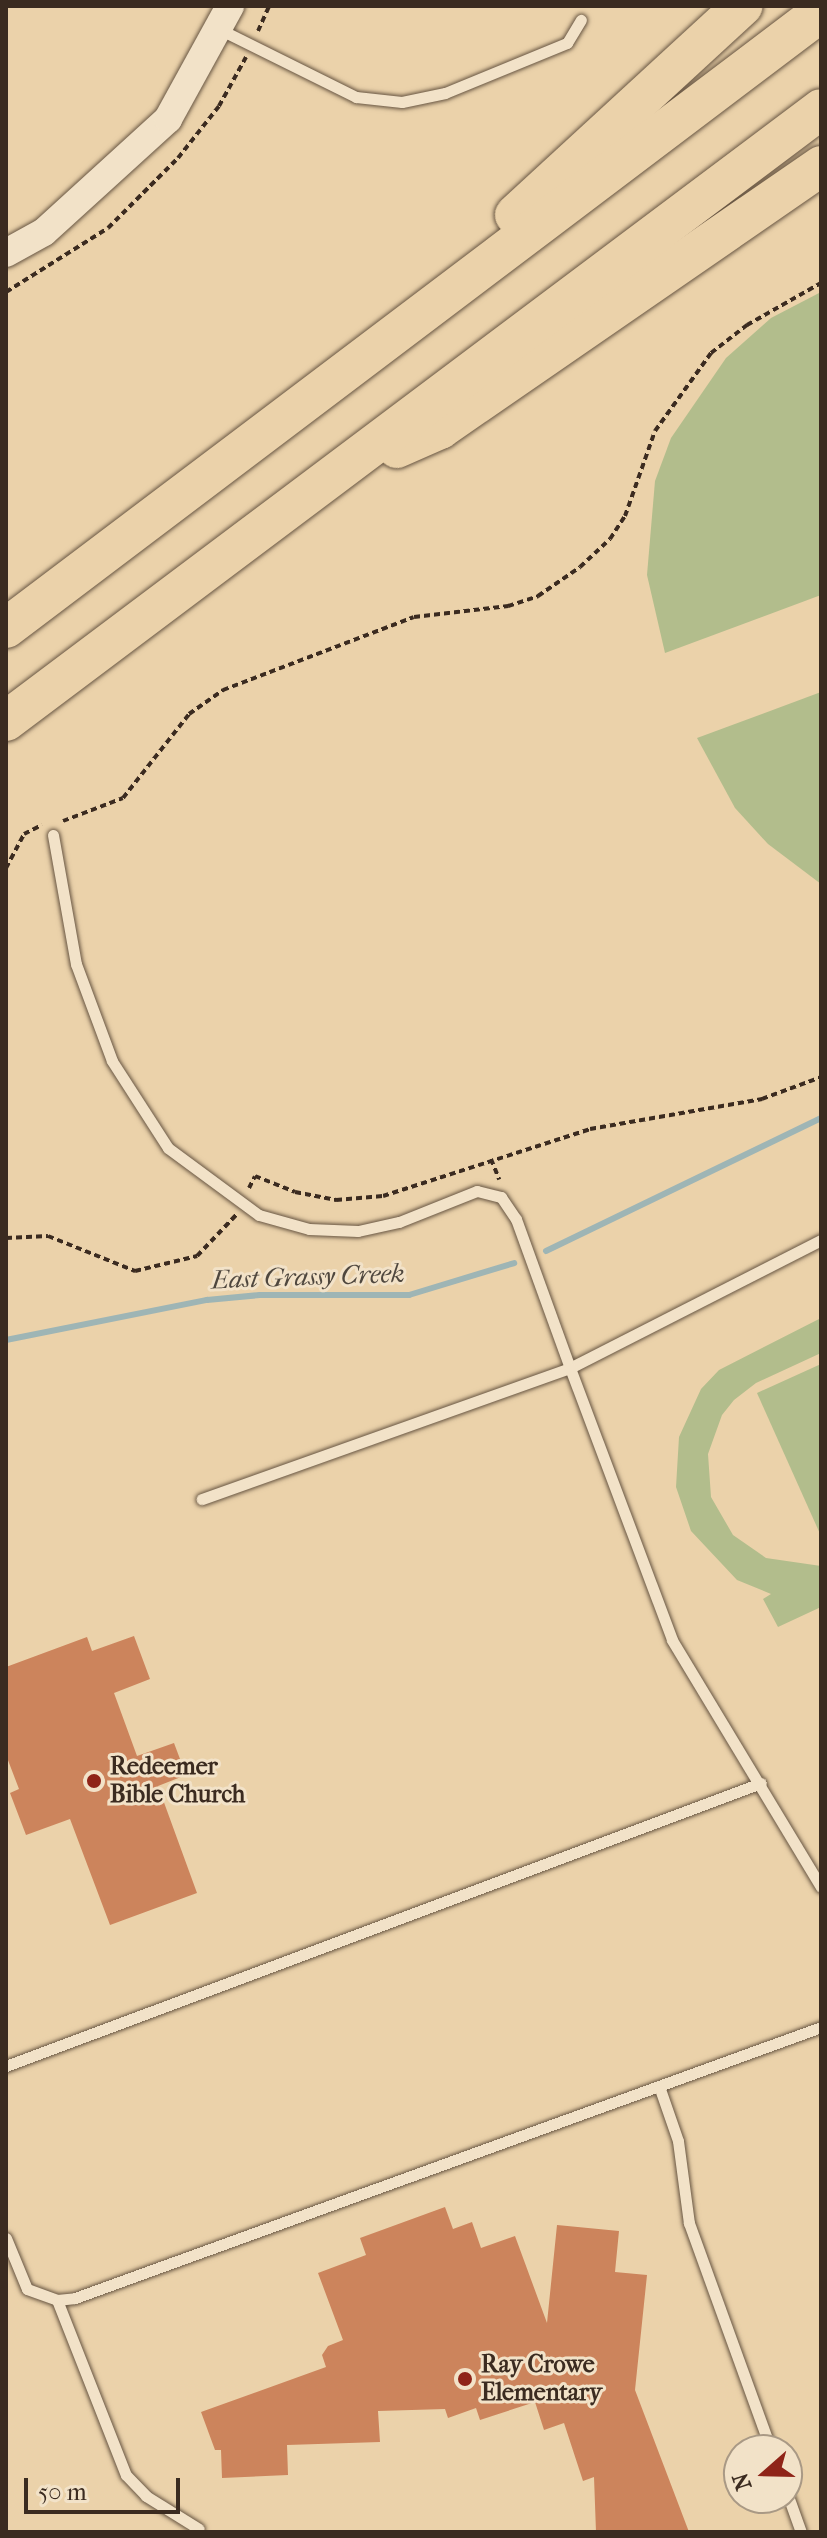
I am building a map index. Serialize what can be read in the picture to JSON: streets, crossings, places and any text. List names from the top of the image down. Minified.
{"water":["East Grassy Creek"],"places":["Redeemer Bible Church","Ray Crowe Elementary"],"scale_bar":"50 m","north":"left"}
